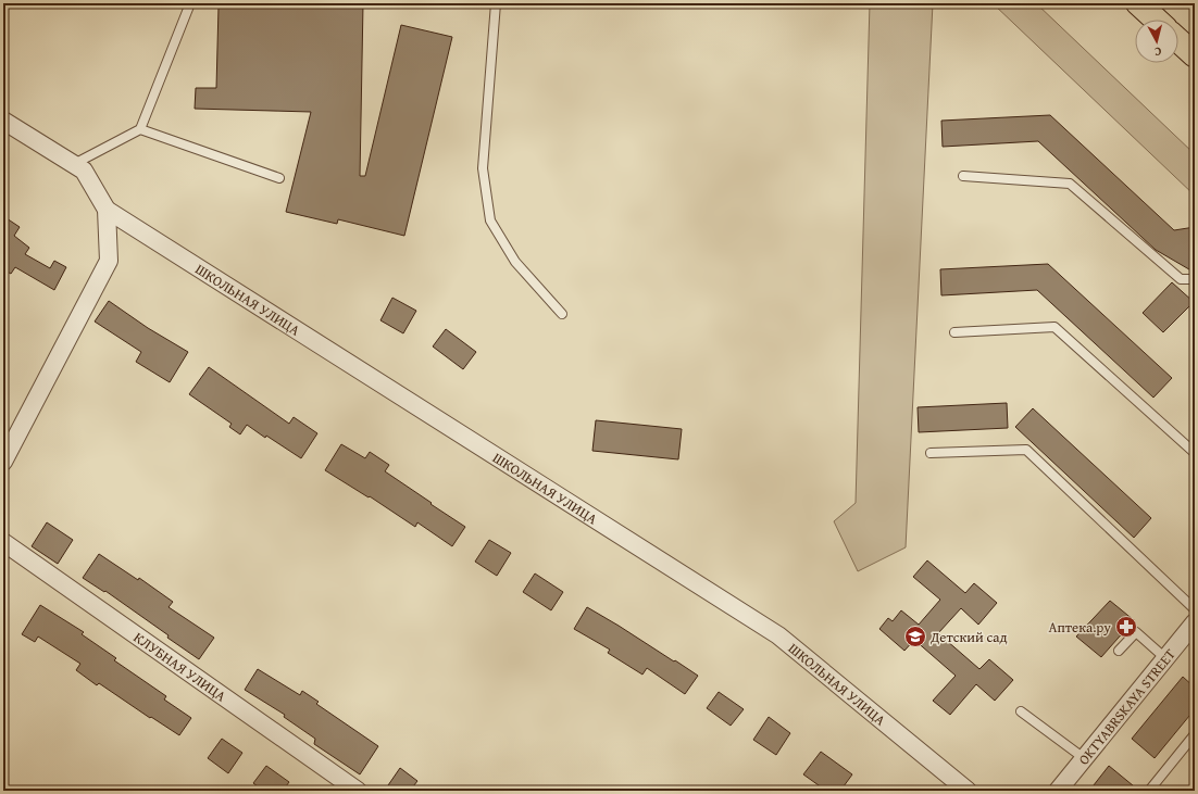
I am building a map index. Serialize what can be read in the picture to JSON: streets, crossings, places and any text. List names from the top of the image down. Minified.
{"streets":{"street":["ШКОЛЬНАЯ УЛИЦА","КЛУБНАЯ УЛИЦА","OKTYABRSKAYA STREET"]},"places":{"pharmacy":["Аптека.ру"],"school or university":["Детский сад"]},"north":"bottom"}
